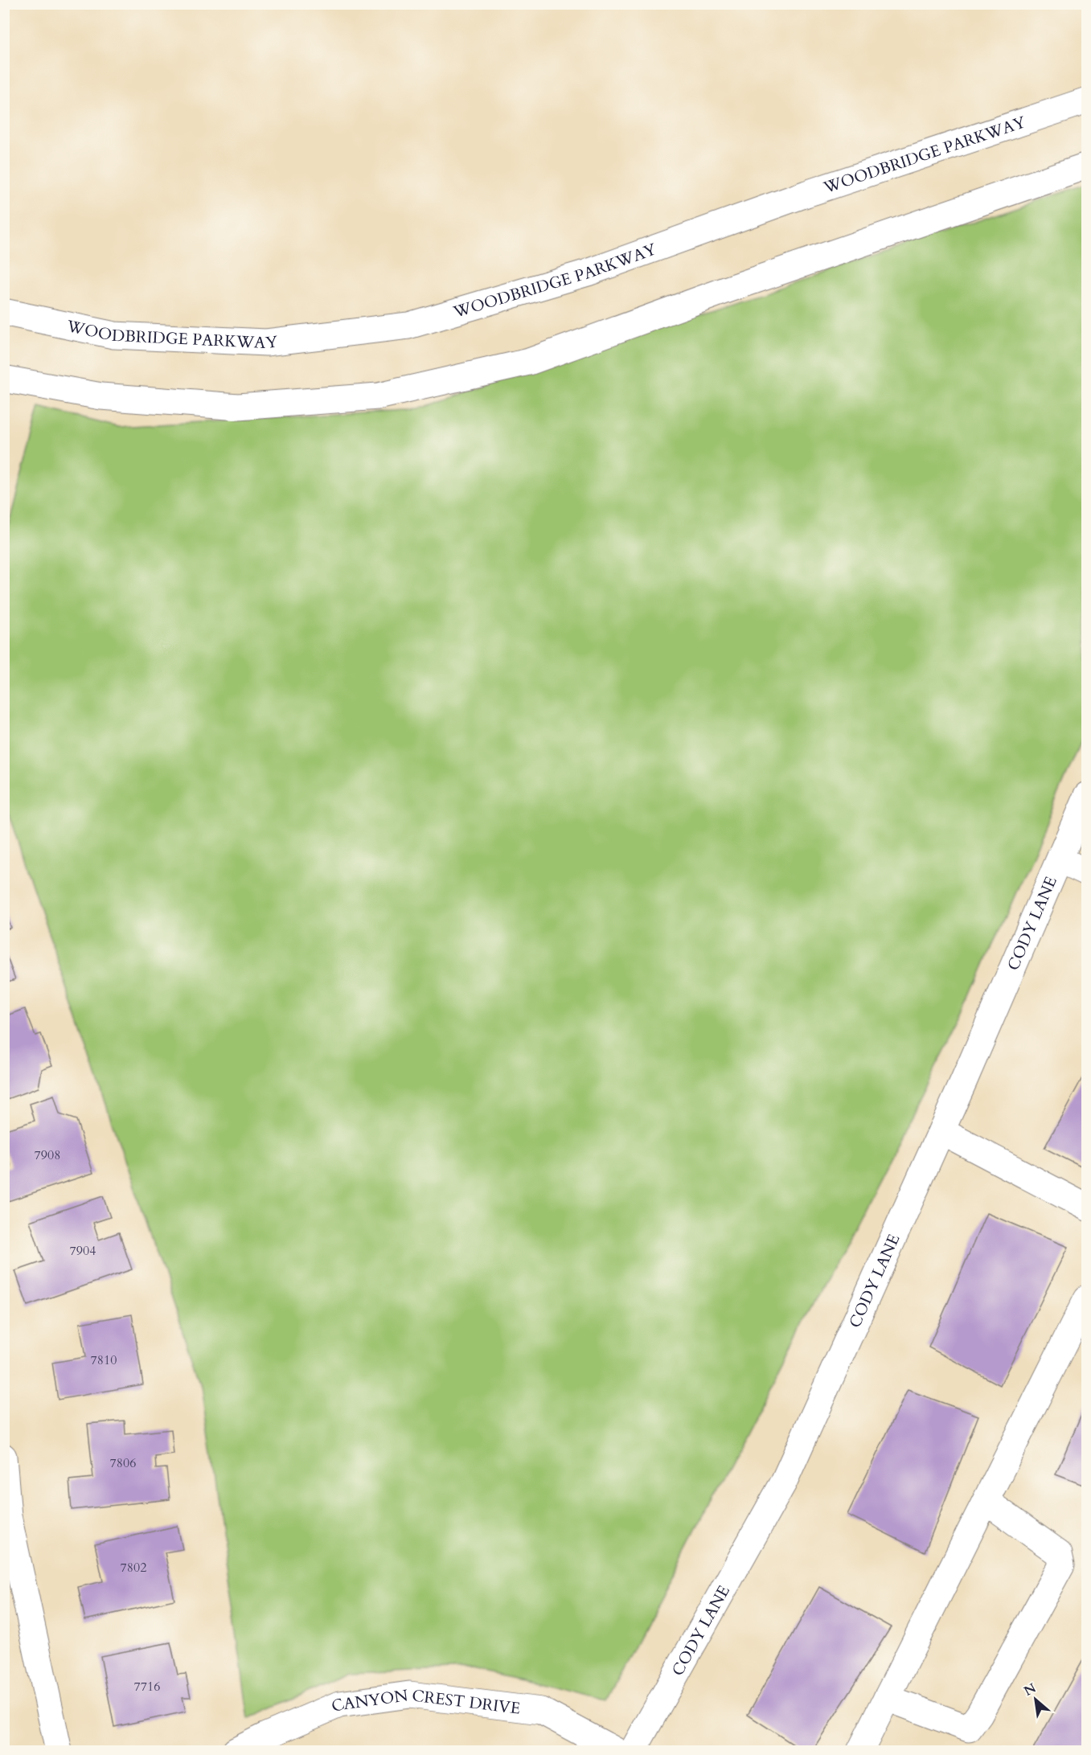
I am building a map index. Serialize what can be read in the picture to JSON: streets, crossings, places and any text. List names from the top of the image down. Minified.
{"streets":{"main road":["WOODBRIDGE PARKWAY","CODY LANE","CANYON CREST DRIVE"]},"house_numbers":["7908","7904","7810","7806","7802","7716"],"north":"top left"}
